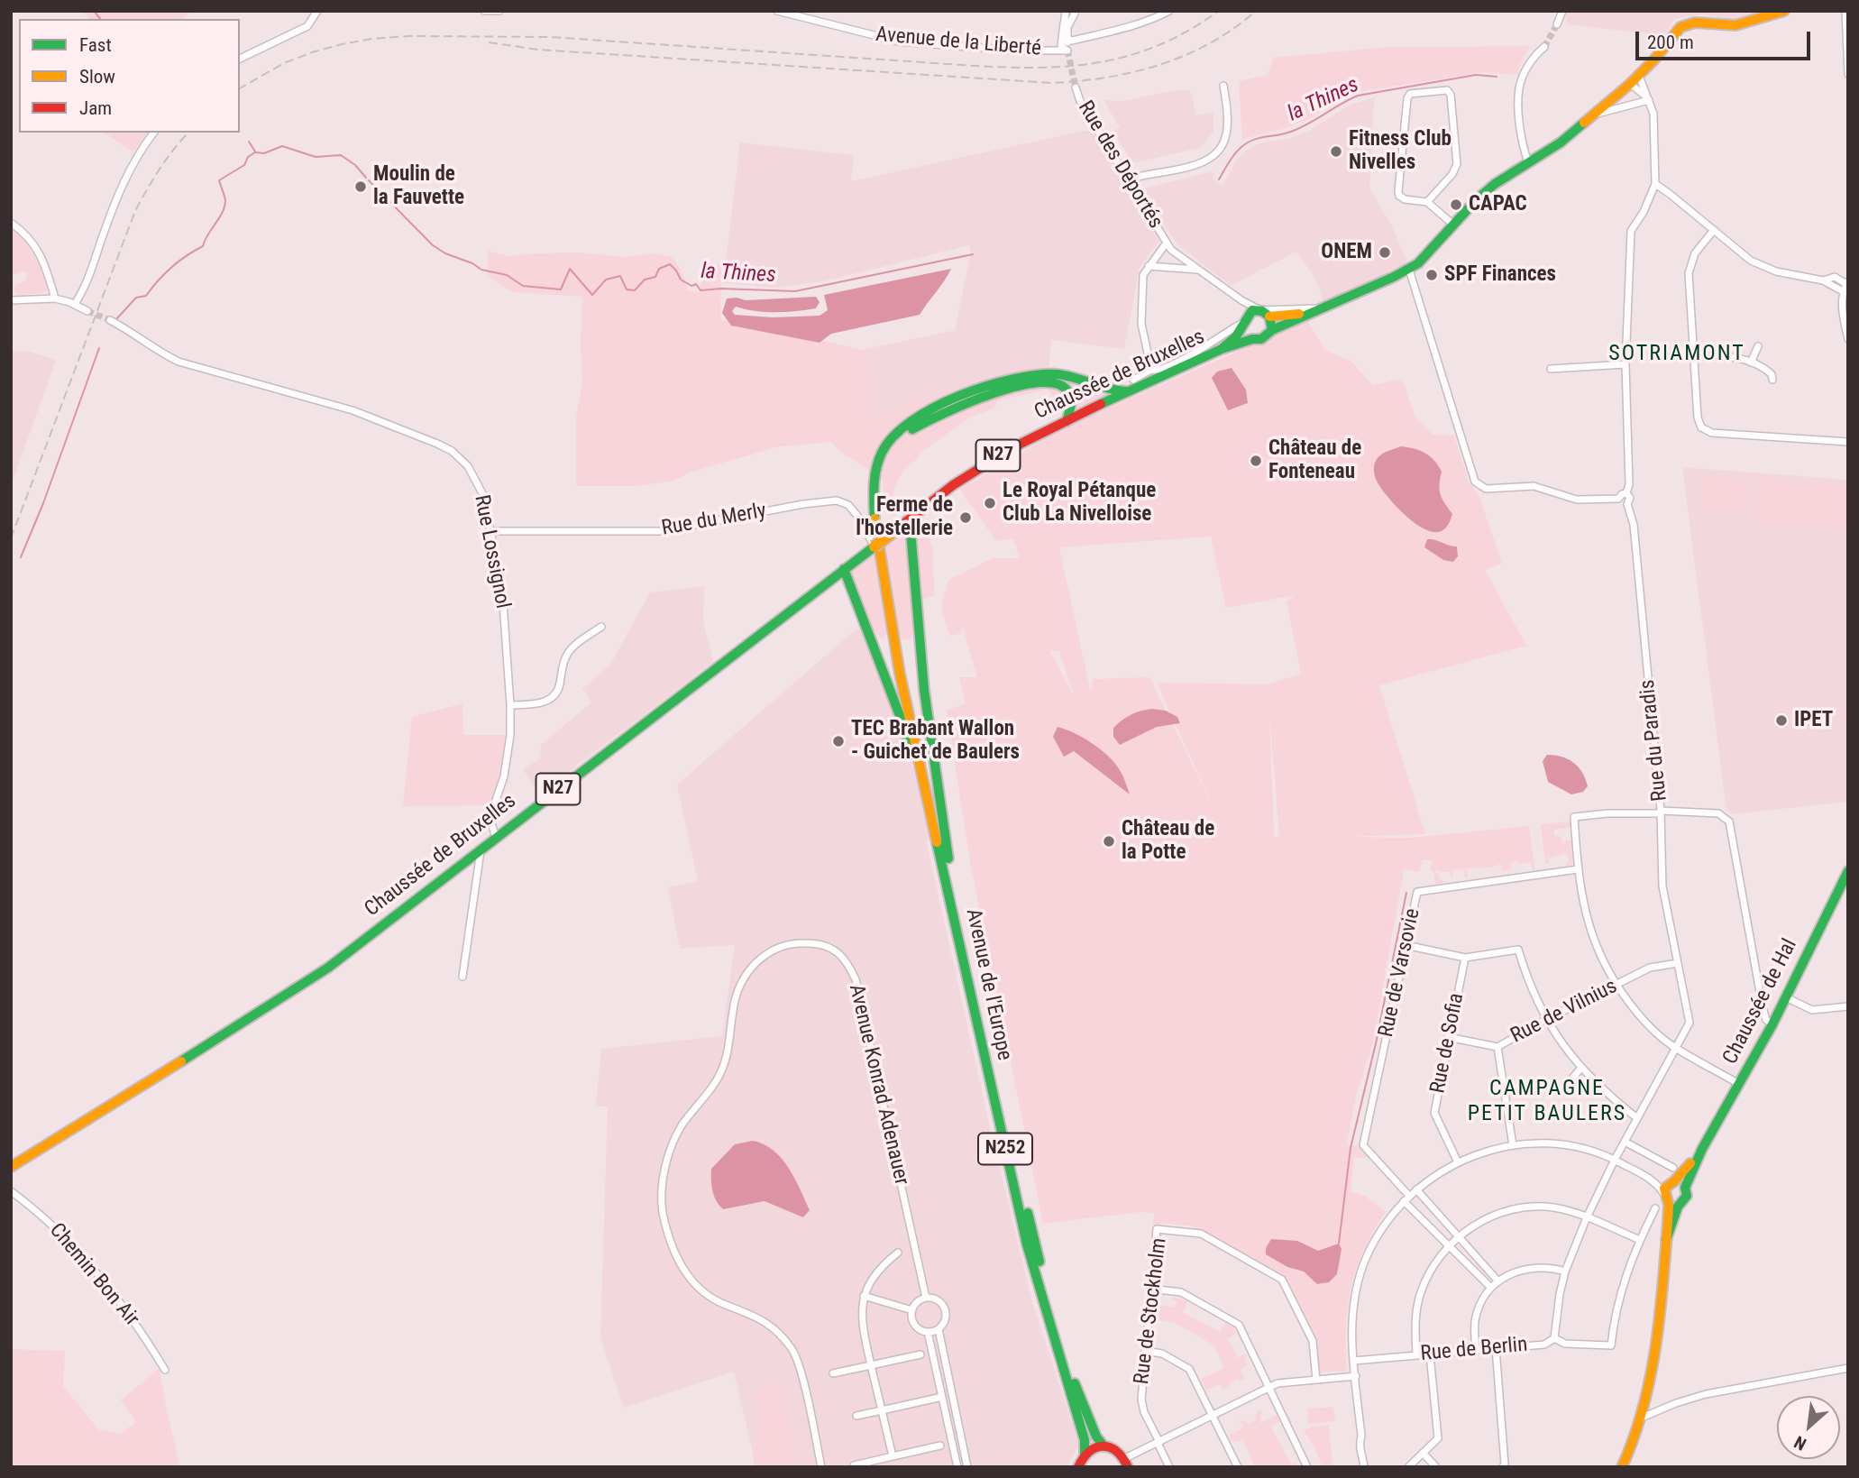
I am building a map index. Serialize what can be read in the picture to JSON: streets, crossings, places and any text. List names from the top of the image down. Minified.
{"streets":{"main road":["Chaussée de Bruxelles","N27","Avenue de l'Europe","Chaussée de Hal","N252"],"street":["Avenue de la Liberté","Rue des Déportés","Rue du Merly","Rue Lossignol","Rue du Paradis","Rue de Varsovie","Rue de Vilnius","Rue de Sofia","Avenue Konrad Adenauer","Chemin Bon Air","Rue de Stockholm","Rue de Berlin"]},"crossings":[["Rue des Déportés","Chaussée de Bruxelles"],["Rue des Déportés","N27"],["Chaussée de Bruxelles","N27"],["Chaussée de Bruxelles","Rue du Merly"],["Chaussée de Bruxelles","Rue Lossignol"],["N27","Rue du Merly"],["Rue du Merly","Rue Lossignol"],["Rue du Paradis","Chaussée de Hal"],["Rue du Paradis","Rue de Berlin"],["Rue de Vilnius","Rue de Sofia"],["Rue de Vilnius","Rue de Berlin"]],"districts":["SOTRIAMONT","CAMPAGNE PETIT BAULERS"],"water":["la Thines"],"places":["Fitness Club Nivelles","Moulin de la Fauvette","CAPAC","ONEM","SPF Finances","Château de Fonteneau","Le Royal Pétanque Club La Nivelloise","Ferme de l'hostellerie","IPET","TEC Brabant Wallon - Guichet de Baulers","Château de la Potte"],"legend":["Fast","Slow","Jam"],"scale_bar":"200 m","north":"bottom left"}
